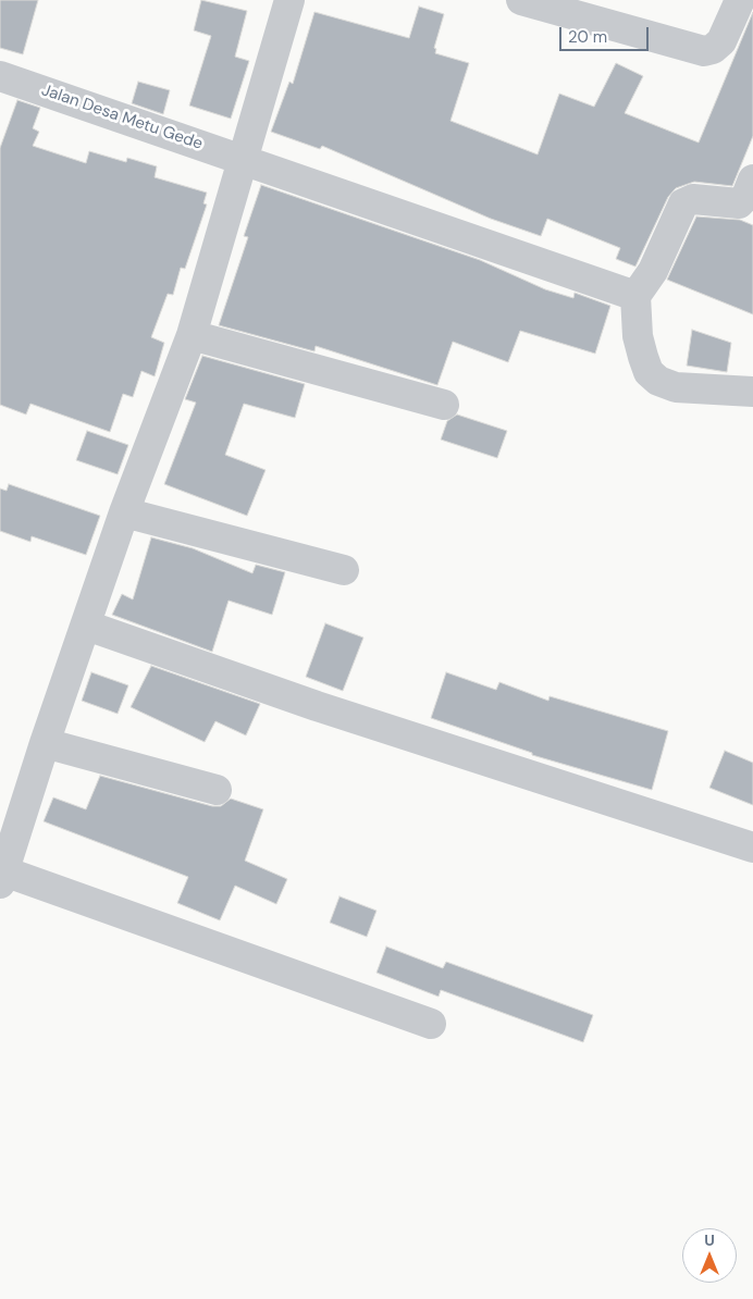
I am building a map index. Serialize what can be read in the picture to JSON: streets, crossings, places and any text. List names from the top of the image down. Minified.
{"streets":{"street":["Jalan Desa Metu Gede"]},"scale_bar":"20 m","north":"top"}
